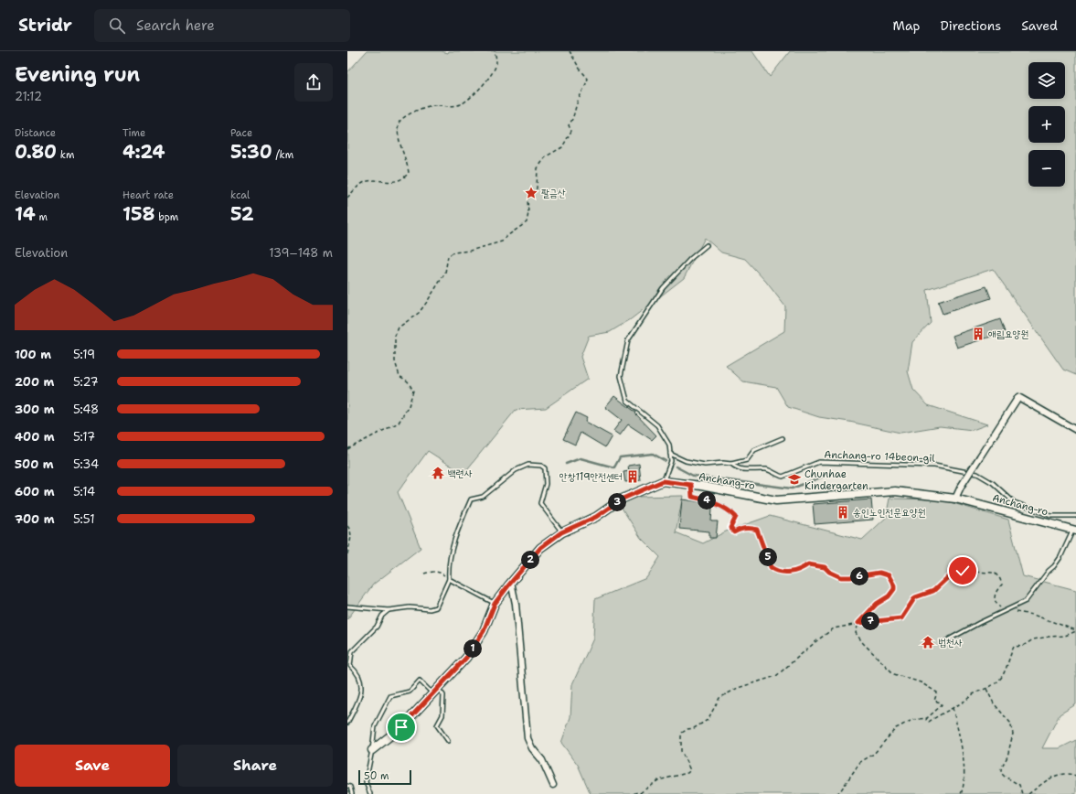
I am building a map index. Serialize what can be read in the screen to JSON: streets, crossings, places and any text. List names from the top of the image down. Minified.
{"streets":{"street":["Anchang-ro"],"lane":["Anchang-ro 14beon-gil"]},"places":{"place":["팔금산"],"building":["애림요양원","안창119안전센터","송인노인전문요양원"],"temple":["백련사","법천사"],"school or university":["Chunhae Kindergarten"]},"scale_bar":"50 m","page":{"header":"Stridr","search":"Search here","nav":["Map","Directions","Saved"],"heading":["Evening run","21:12"],"map_buttons":["+","−"],"stats":[["Distance","0.80 km"],["Time","4:24"],["Pace","5:30 /km"],["Elevation","14 m"],["Heart rate","158 bpm"],["kcal","52"]],"chart":["Elevation","139–148 m"],"list":[{"name":"100 m","note":"5:19"},{"name":"200 m","note":"5:27"},{"name":"300 m","note":"5:48"},{"name":"400 m","note":"5:17"},{"name":"500 m","note":"5:34"},{"name":"600 m","note":"5:14"},{"name":"700 m","note":"5:51"}],"pins":["4","3","5","2","6","7","1"],"buttons":["Save","Share"],"scale":"50 m"}}
